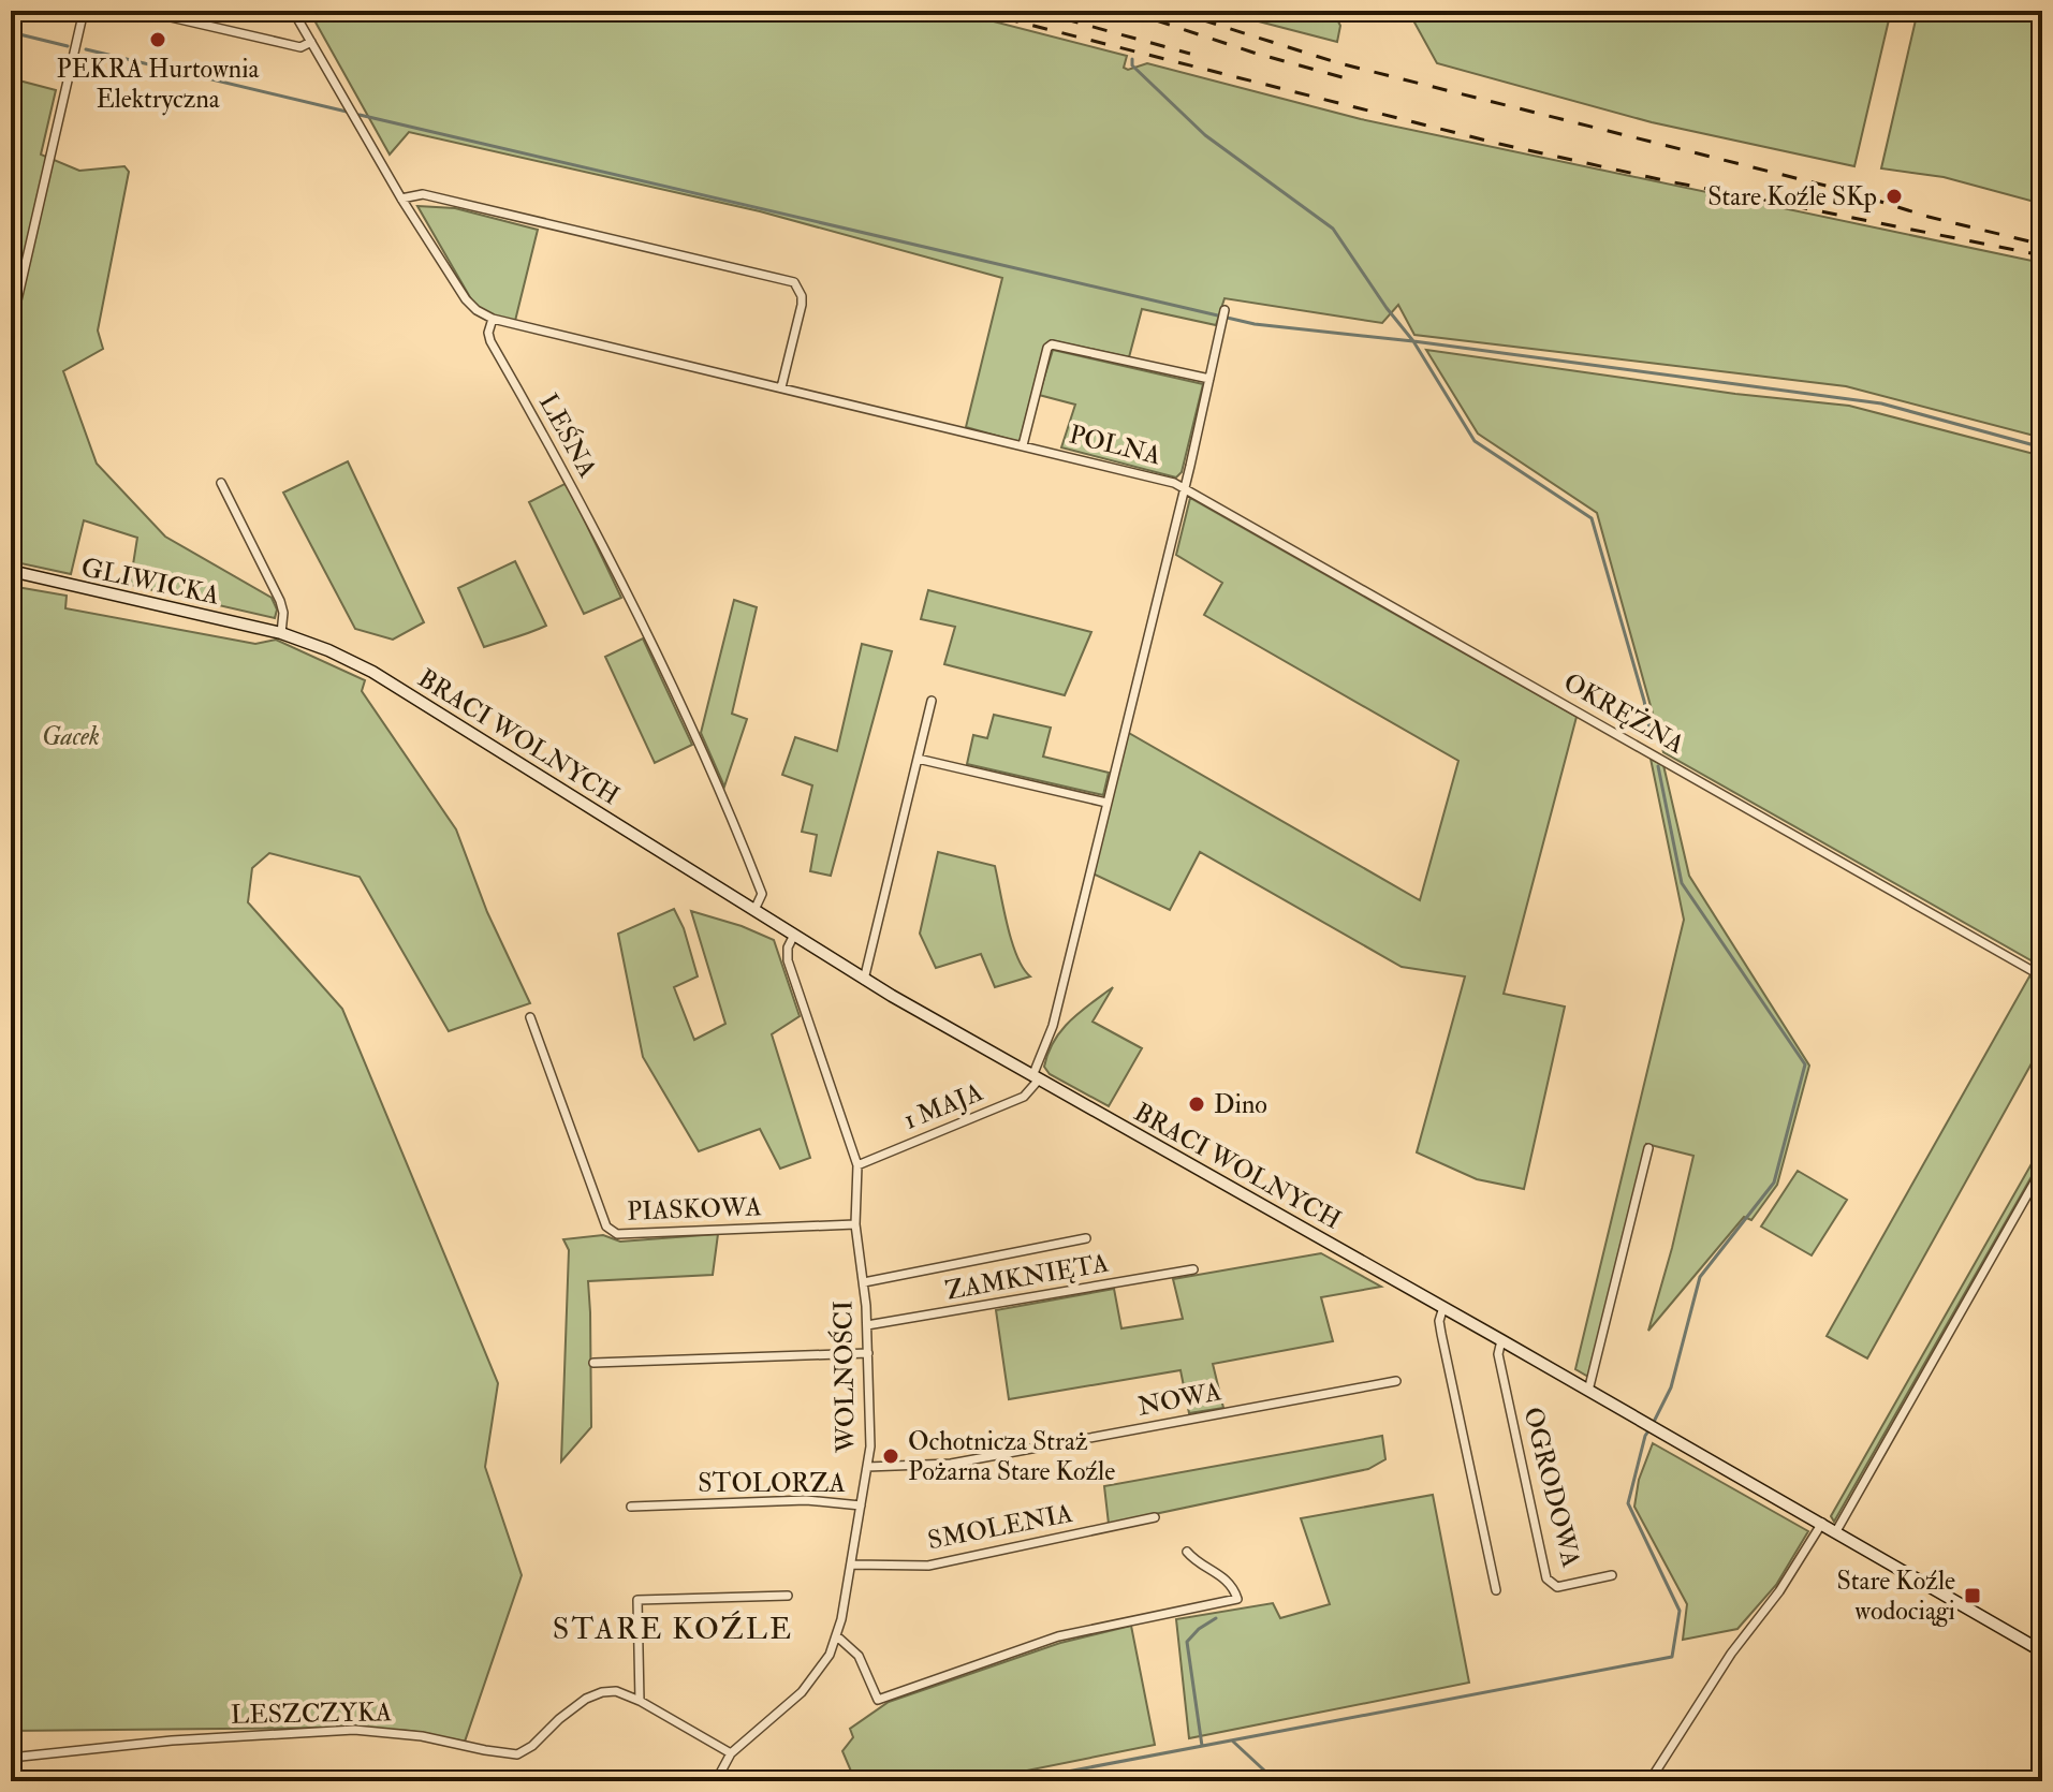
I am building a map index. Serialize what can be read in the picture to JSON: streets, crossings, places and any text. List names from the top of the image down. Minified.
{"streets":{"main road":["GLIWICKA","BRACI WOLNYCH"],"street":["LEŚNA","POLNA","OKRĘŻNA","1 MAJA","PIASKOWA","ZAMKNIĘTA","WOLNOŚCI","NOWA","STOLORZA","OGRODOWA","SMOLENIA","LESZCZYKA"]},"crossings":[["LEŚNA","POLNA"],["LEŚNA","BRACI WOLNYCH"],["POLNA","OKRĘŻNA"],["POLNA","BRACI WOLNYCH"],["POLNA","1 MAJA"],["GLIWICKA","BRACI WOLNYCH"],["BRACI WOLNYCH","1 MAJA"],["BRACI WOLNYCH","WOLNOŚCI"],["BRACI WOLNYCH","OGRODOWA"],["1 MAJA","WOLNOŚCI"],["PIASKOWA","WOLNOŚCI"],["ZAMKNIĘTA","WOLNOŚCI"],["WOLNOŚCI","NOWA"],["WOLNOŚCI","STOLORZA"],["WOLNOŚCI","SMOLENIA"],["WOLNOŚCI","LESZCZYKA"]],"districts":["STARE KOŹLE"],"parks":["Gacek"],"places":{"other":["PEKRA Hurtownia Elektryczna","Stare Koźle SKp","Dino","Ochotnicza Straż Pożarna Stare Koźle"],"transit":["Stare Koźle wodociągi"]}}
